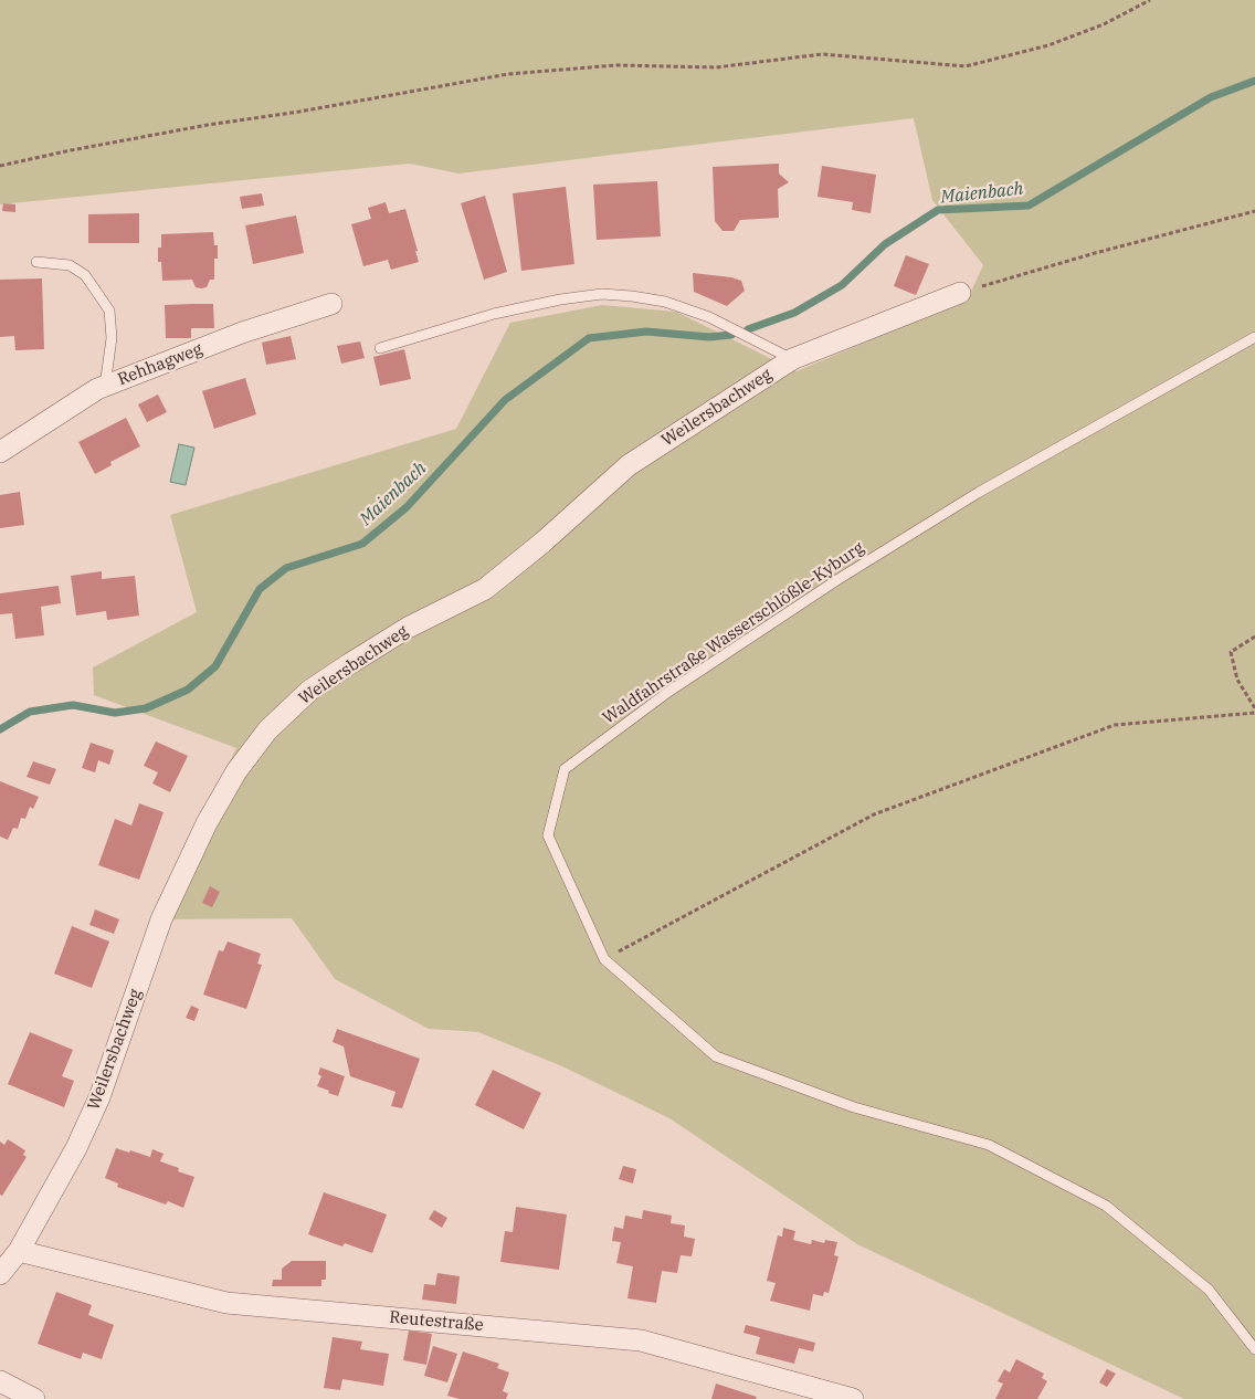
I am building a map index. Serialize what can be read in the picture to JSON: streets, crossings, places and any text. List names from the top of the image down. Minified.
{"streets":{"street":["Rehhagweg","Weilersbachweg","Reutestraße"],"lane":["Waldfahrstraße Wasserschlößle-Kyburg"]},"crossings":[["Weilersbachweg","Reutestraße"]],"water":["Maienbach"]}
